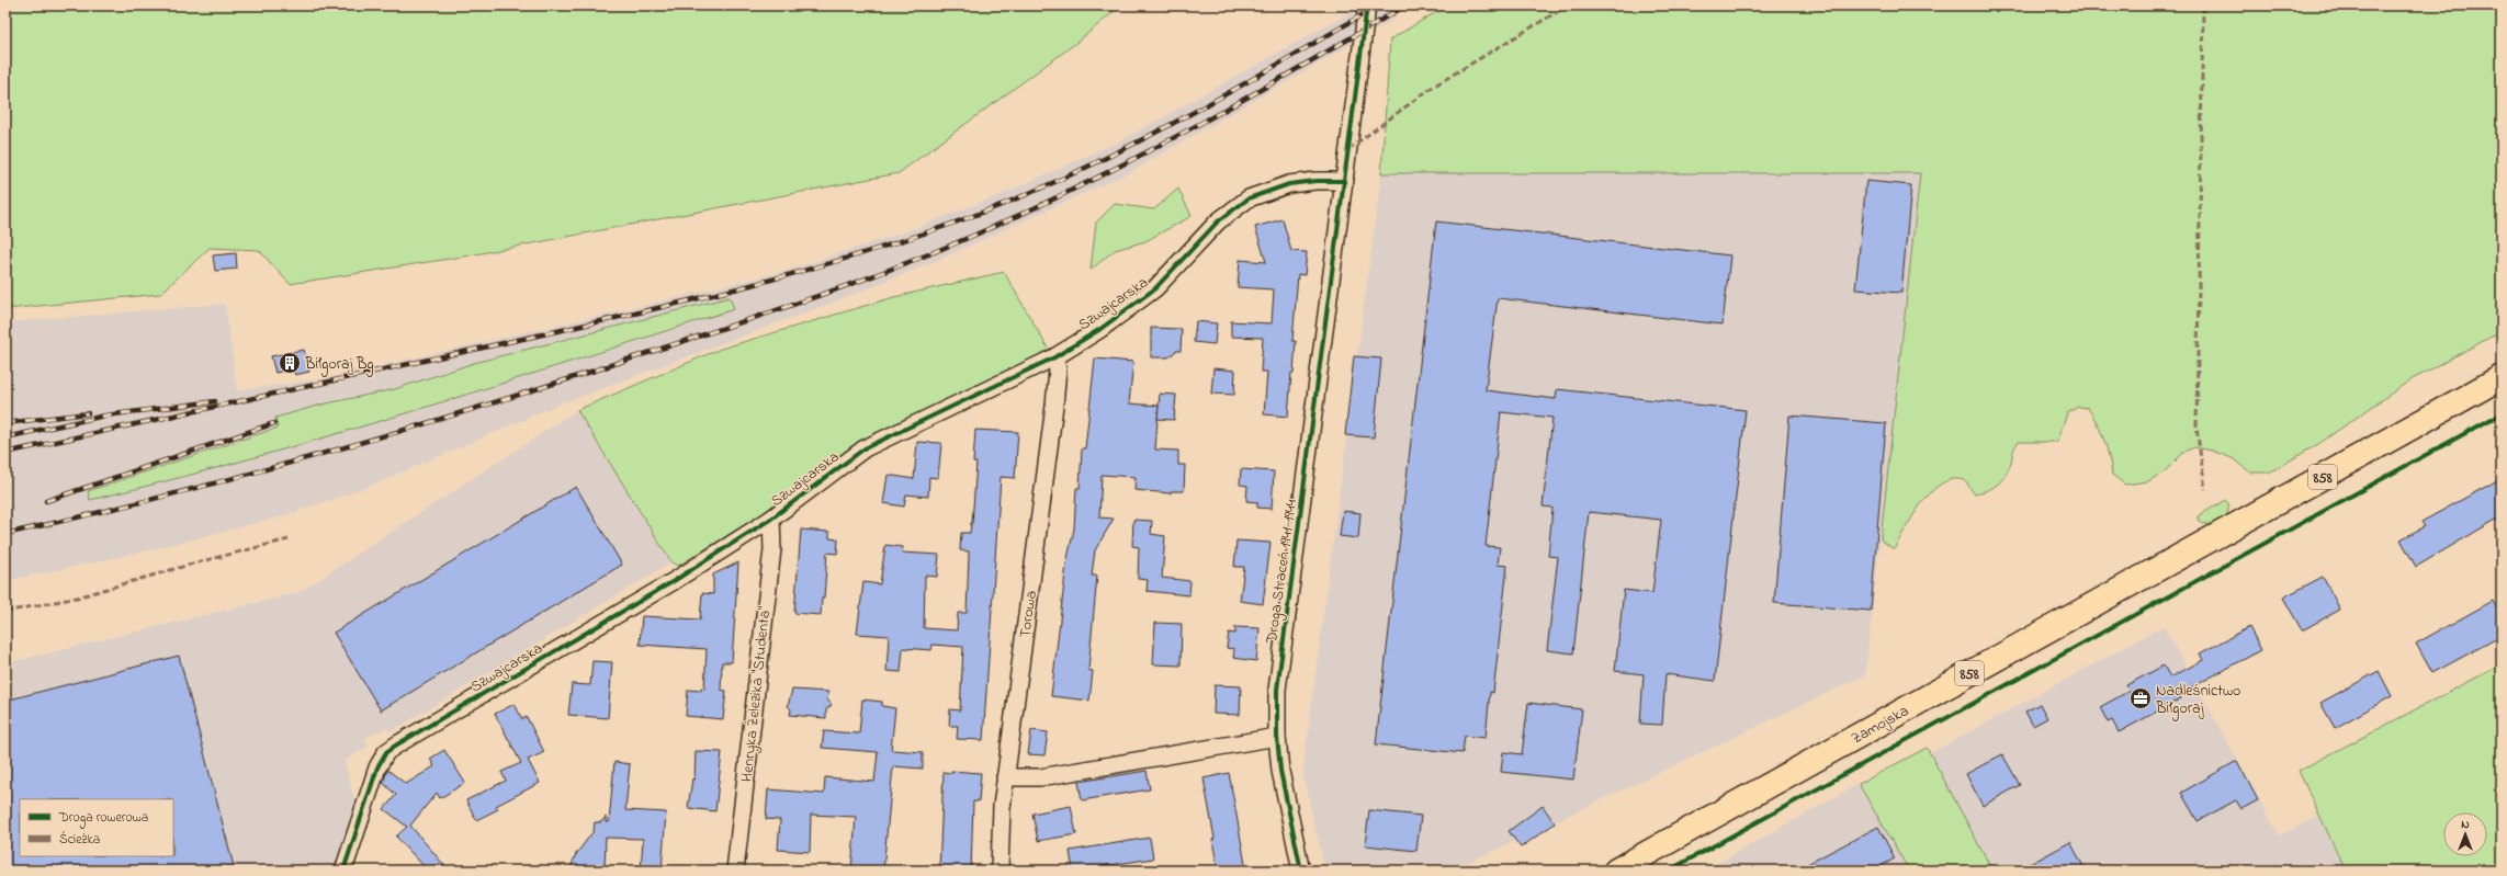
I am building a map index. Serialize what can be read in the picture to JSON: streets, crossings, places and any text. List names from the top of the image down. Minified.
{"streets":{"main road":["858","Zamojska"],"street":["Szwajcarska","Droga Straceń 1941-1944","Torowa","Henryka Żelezika \"Studenta\""]},"crossings":[["Szwajcarska","Droga Straceń 1941-1944"],["Szwajcarska","Torowa"],["Szwajcarska","Henryka Żelezika \"Studenta\""]],"places":{"building":["Biłgoraj Bg"],"office":["Nadleśnictwo Biłgoraj"]},"legend":["Droga rowerowa","Ścieżka"],"north":"top"}
